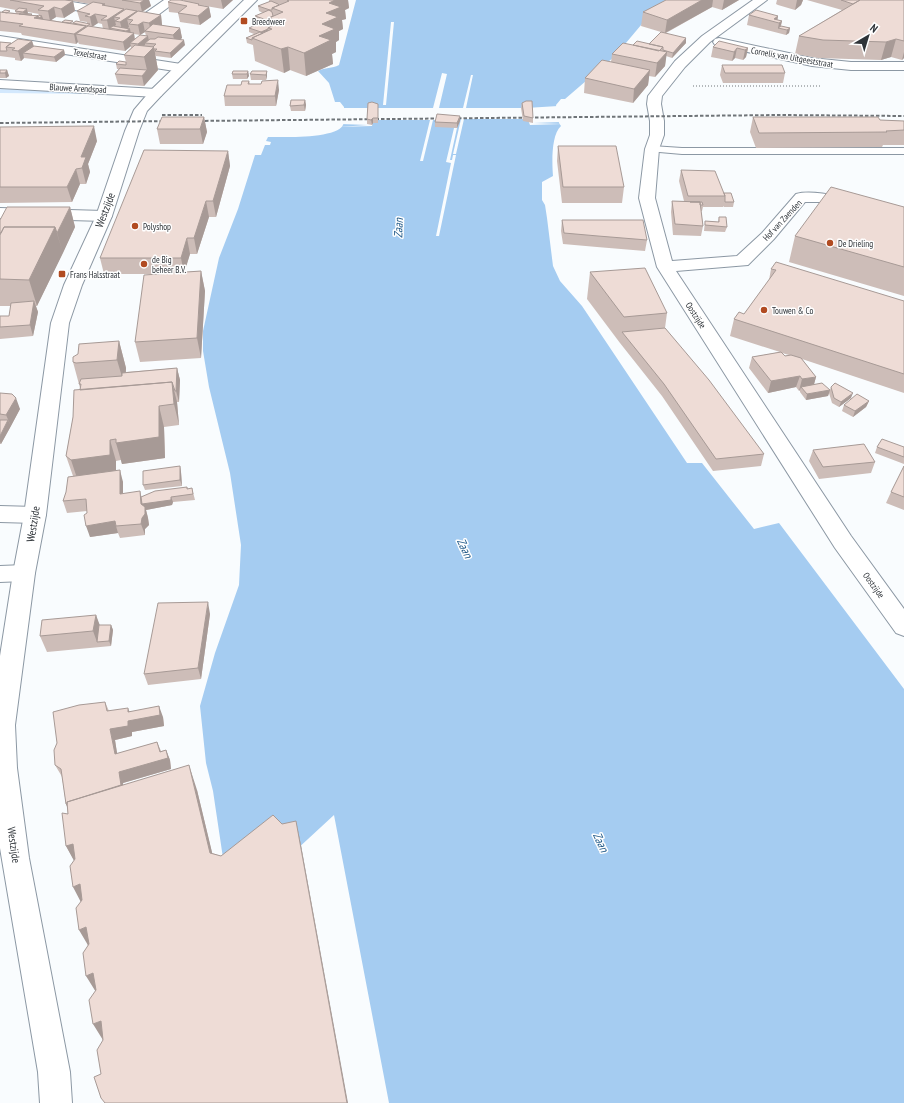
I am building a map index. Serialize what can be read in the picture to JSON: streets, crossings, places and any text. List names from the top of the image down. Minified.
{"streets":{"street":["Texelstraat","Cornelis van Uitgeeststraat","Blauwe Arendspad","Westzijde","Hof van Zaenden","Oostzijde"]},"crossings":[["Texelstraat","Westzijde"],["Cornelis van Uitgeeststraat","Oostzijde"],["Blauwe Arendspad","Westzijde"],["Hof van Zaenden","Oostzijde"]],"water":["Zaan"],"places":{"transit":["Breedweer","Frans Halsstraat"],"other":["Polyshop","De Drieling","de Big beheer B.V.","Touwen & Co"]},"north":"top right"}
